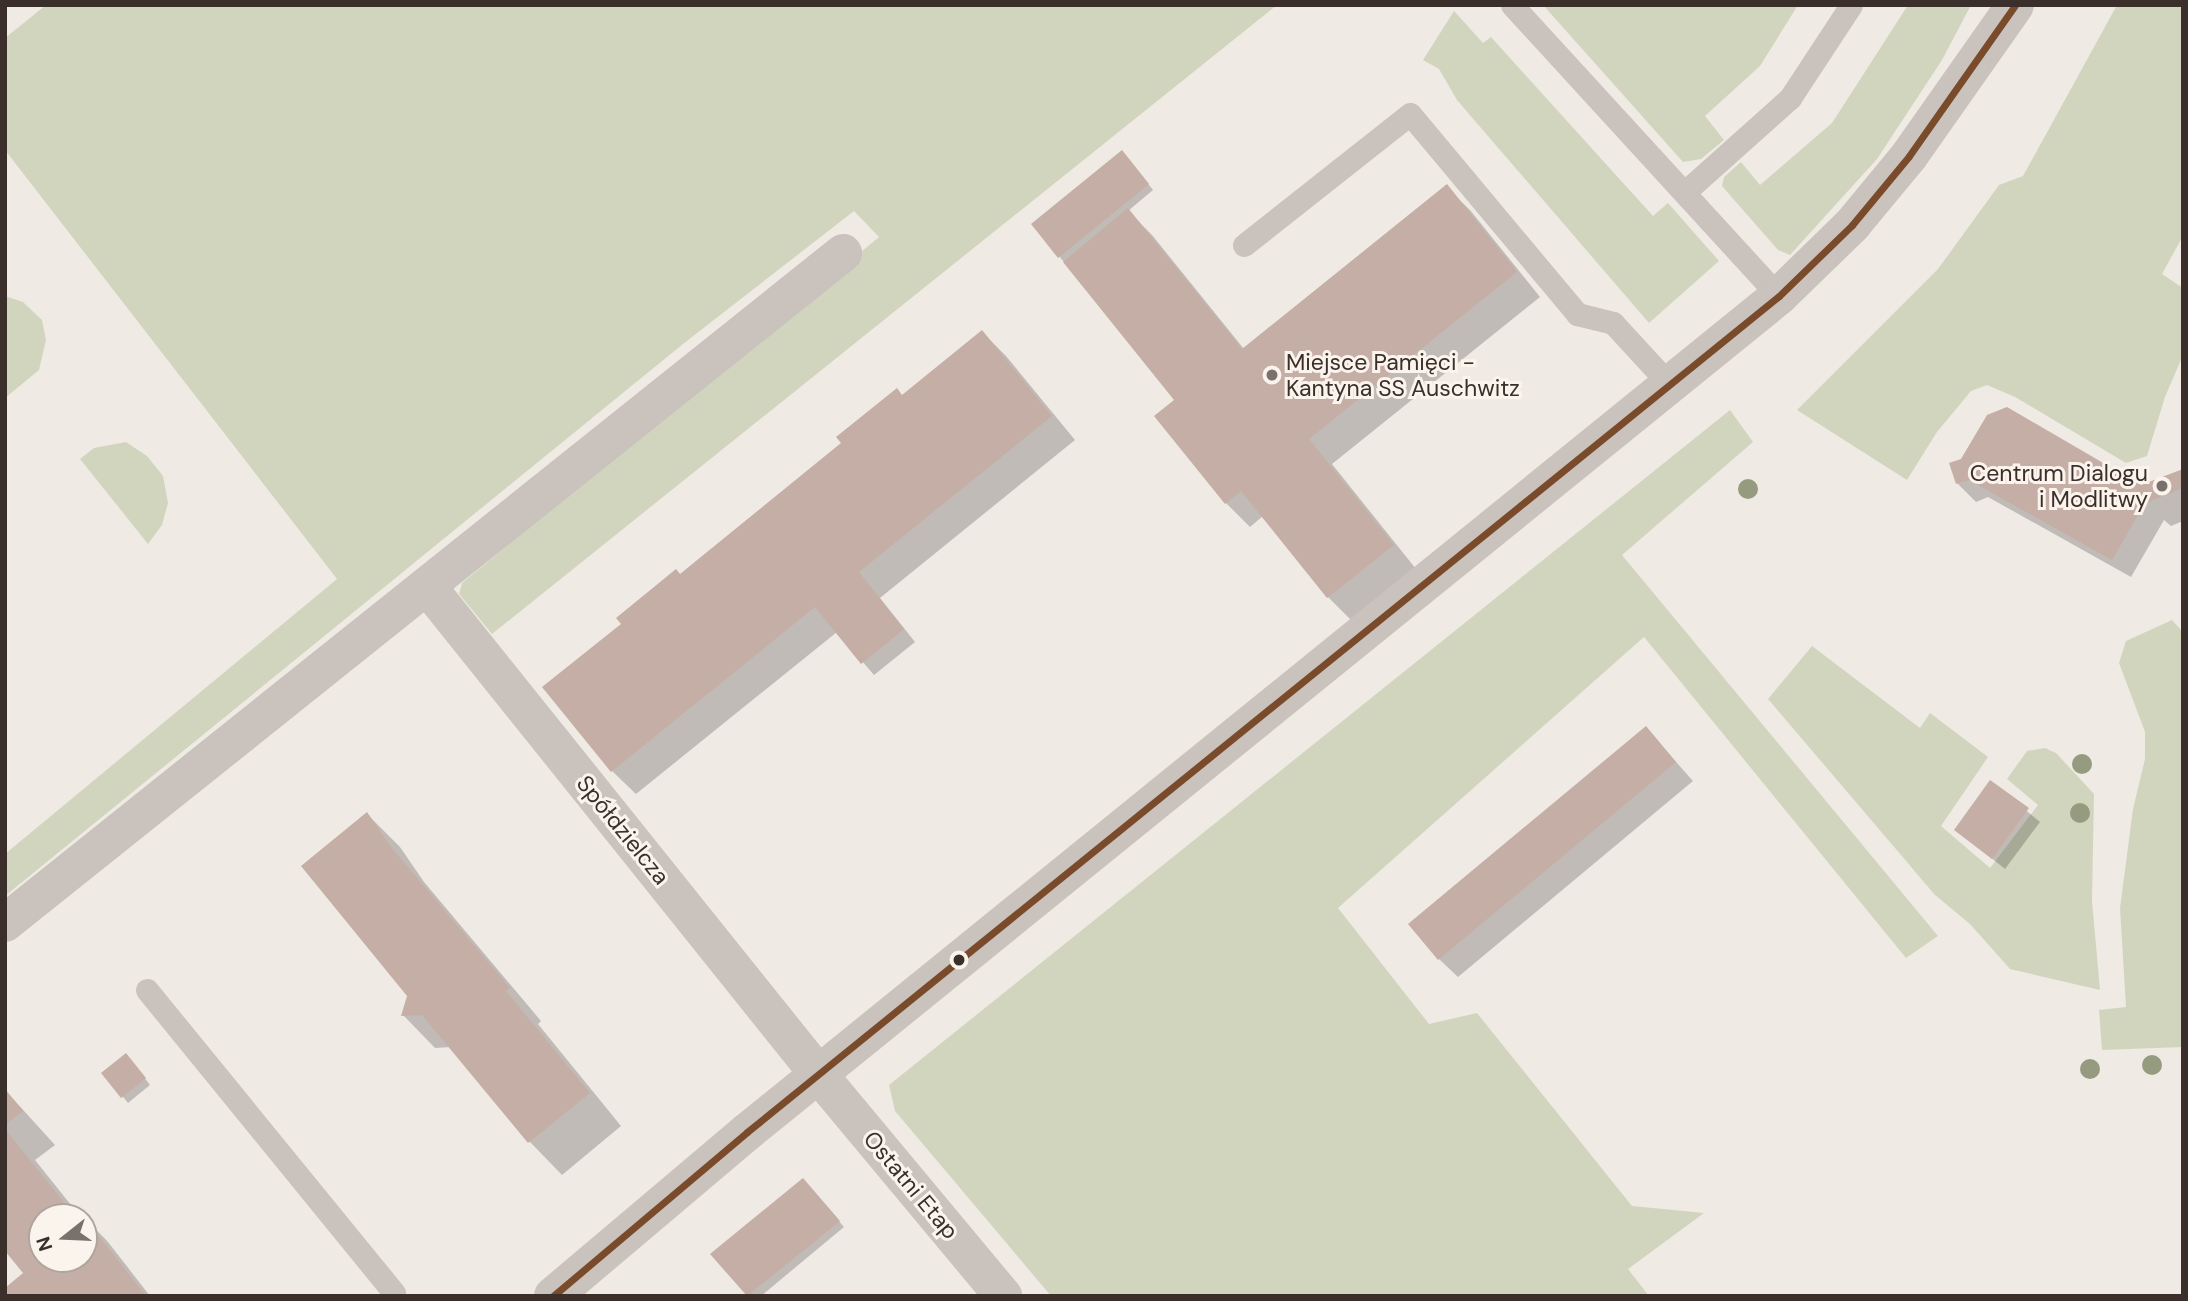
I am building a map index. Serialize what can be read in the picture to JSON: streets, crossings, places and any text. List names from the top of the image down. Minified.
{"streets":{"street":["Spółdzielcza","Ostatni Etap"]},"crossings":[["Spółdzielcza","Ostatni Etap"]],"places":["Miejsce Pamięci - Kantyna SS Auschwitz","Centrum Dialogu i Modlitwy"],"north":"left"}
